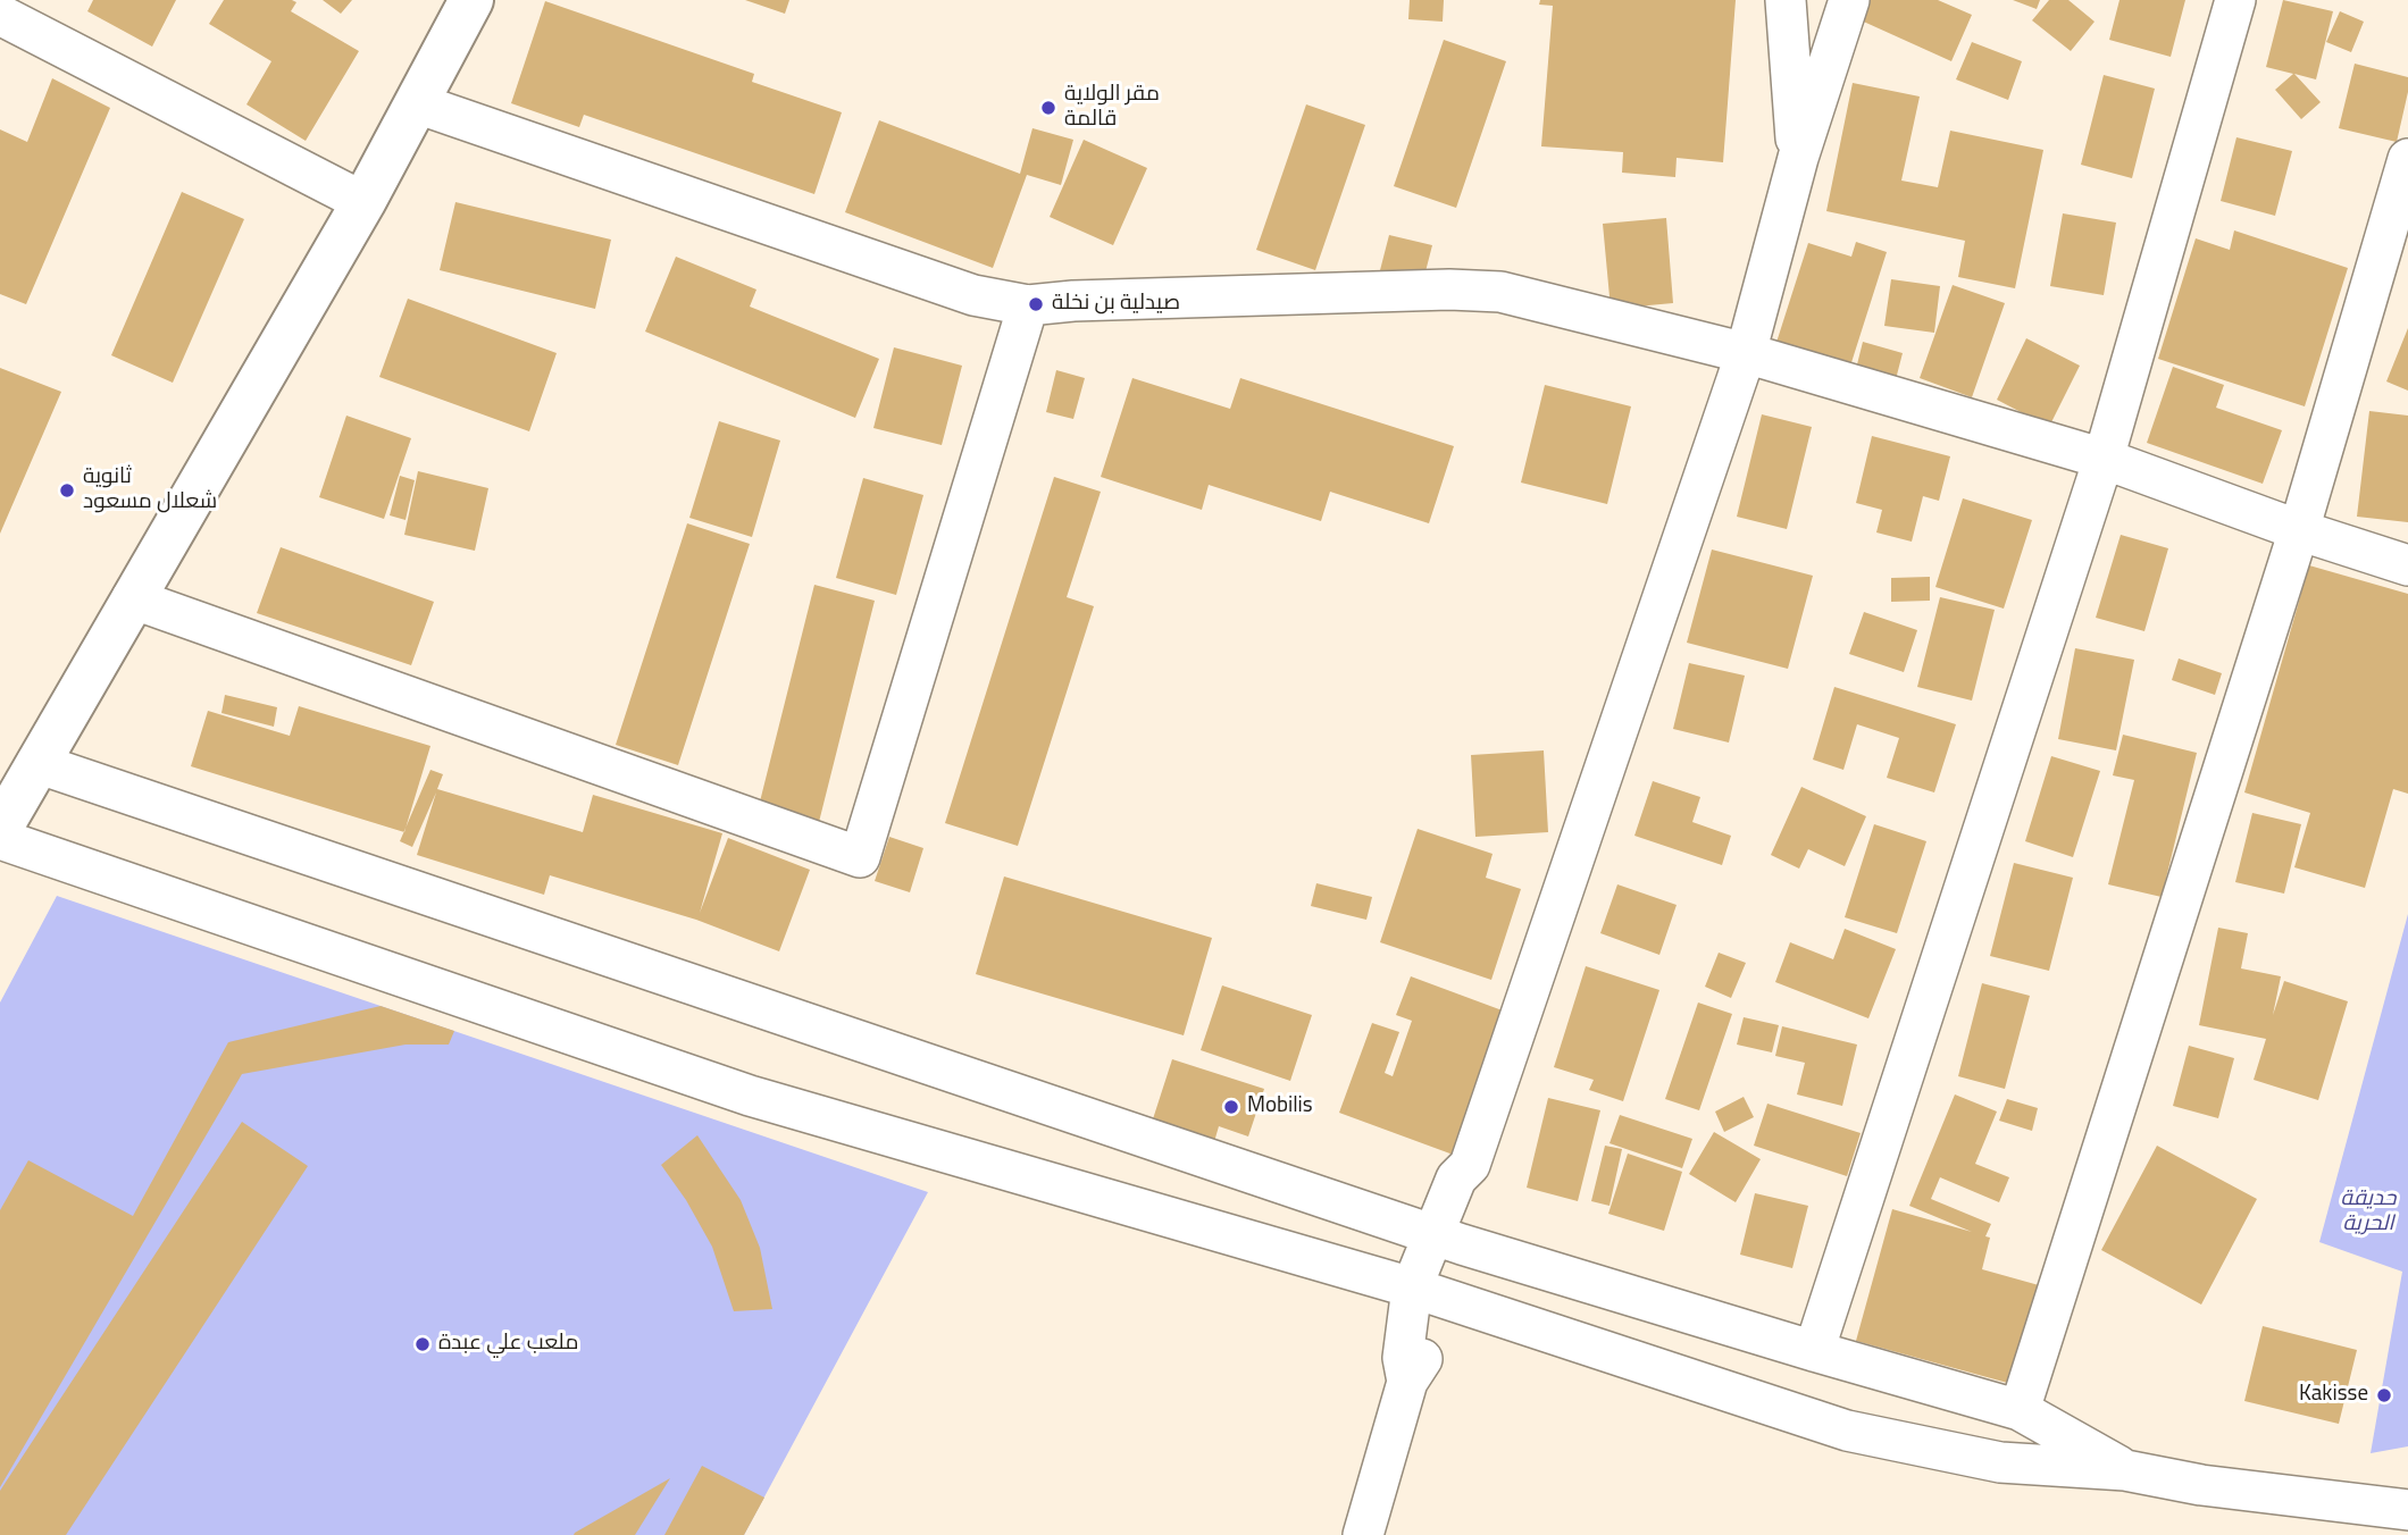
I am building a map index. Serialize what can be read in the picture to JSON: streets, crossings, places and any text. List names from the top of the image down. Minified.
{"parks":["حديقة الحرية"],"places":["مقر الولاية قالمة","صيدلية بن نخلة","ثانوية شعلال مسعود","Mobilis","ملعب علي عبدة","Kakisse"]}
